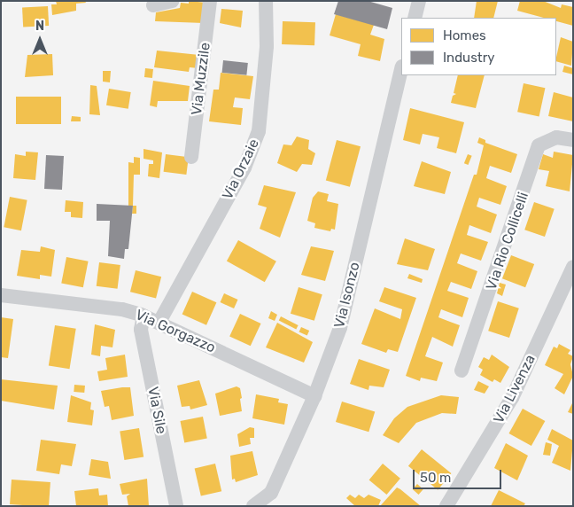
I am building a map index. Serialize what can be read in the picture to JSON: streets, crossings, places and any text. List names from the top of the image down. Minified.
{"streets":{"street":["Via Muzzile","Via Orzaie","Via Rio Collicelli","Via Isonzo","Via Gorgazzo","Via Livenza","Via Sile"]},"crossings":[["Via Orzaie","Via Gorgazzo"],["Via Isonzo","Via Gorgazzo"],["Via Gorgazzo","Via Sile"]],"legend":["Homes","Industry"],"scale_bar":"50 m","north":"top"}
